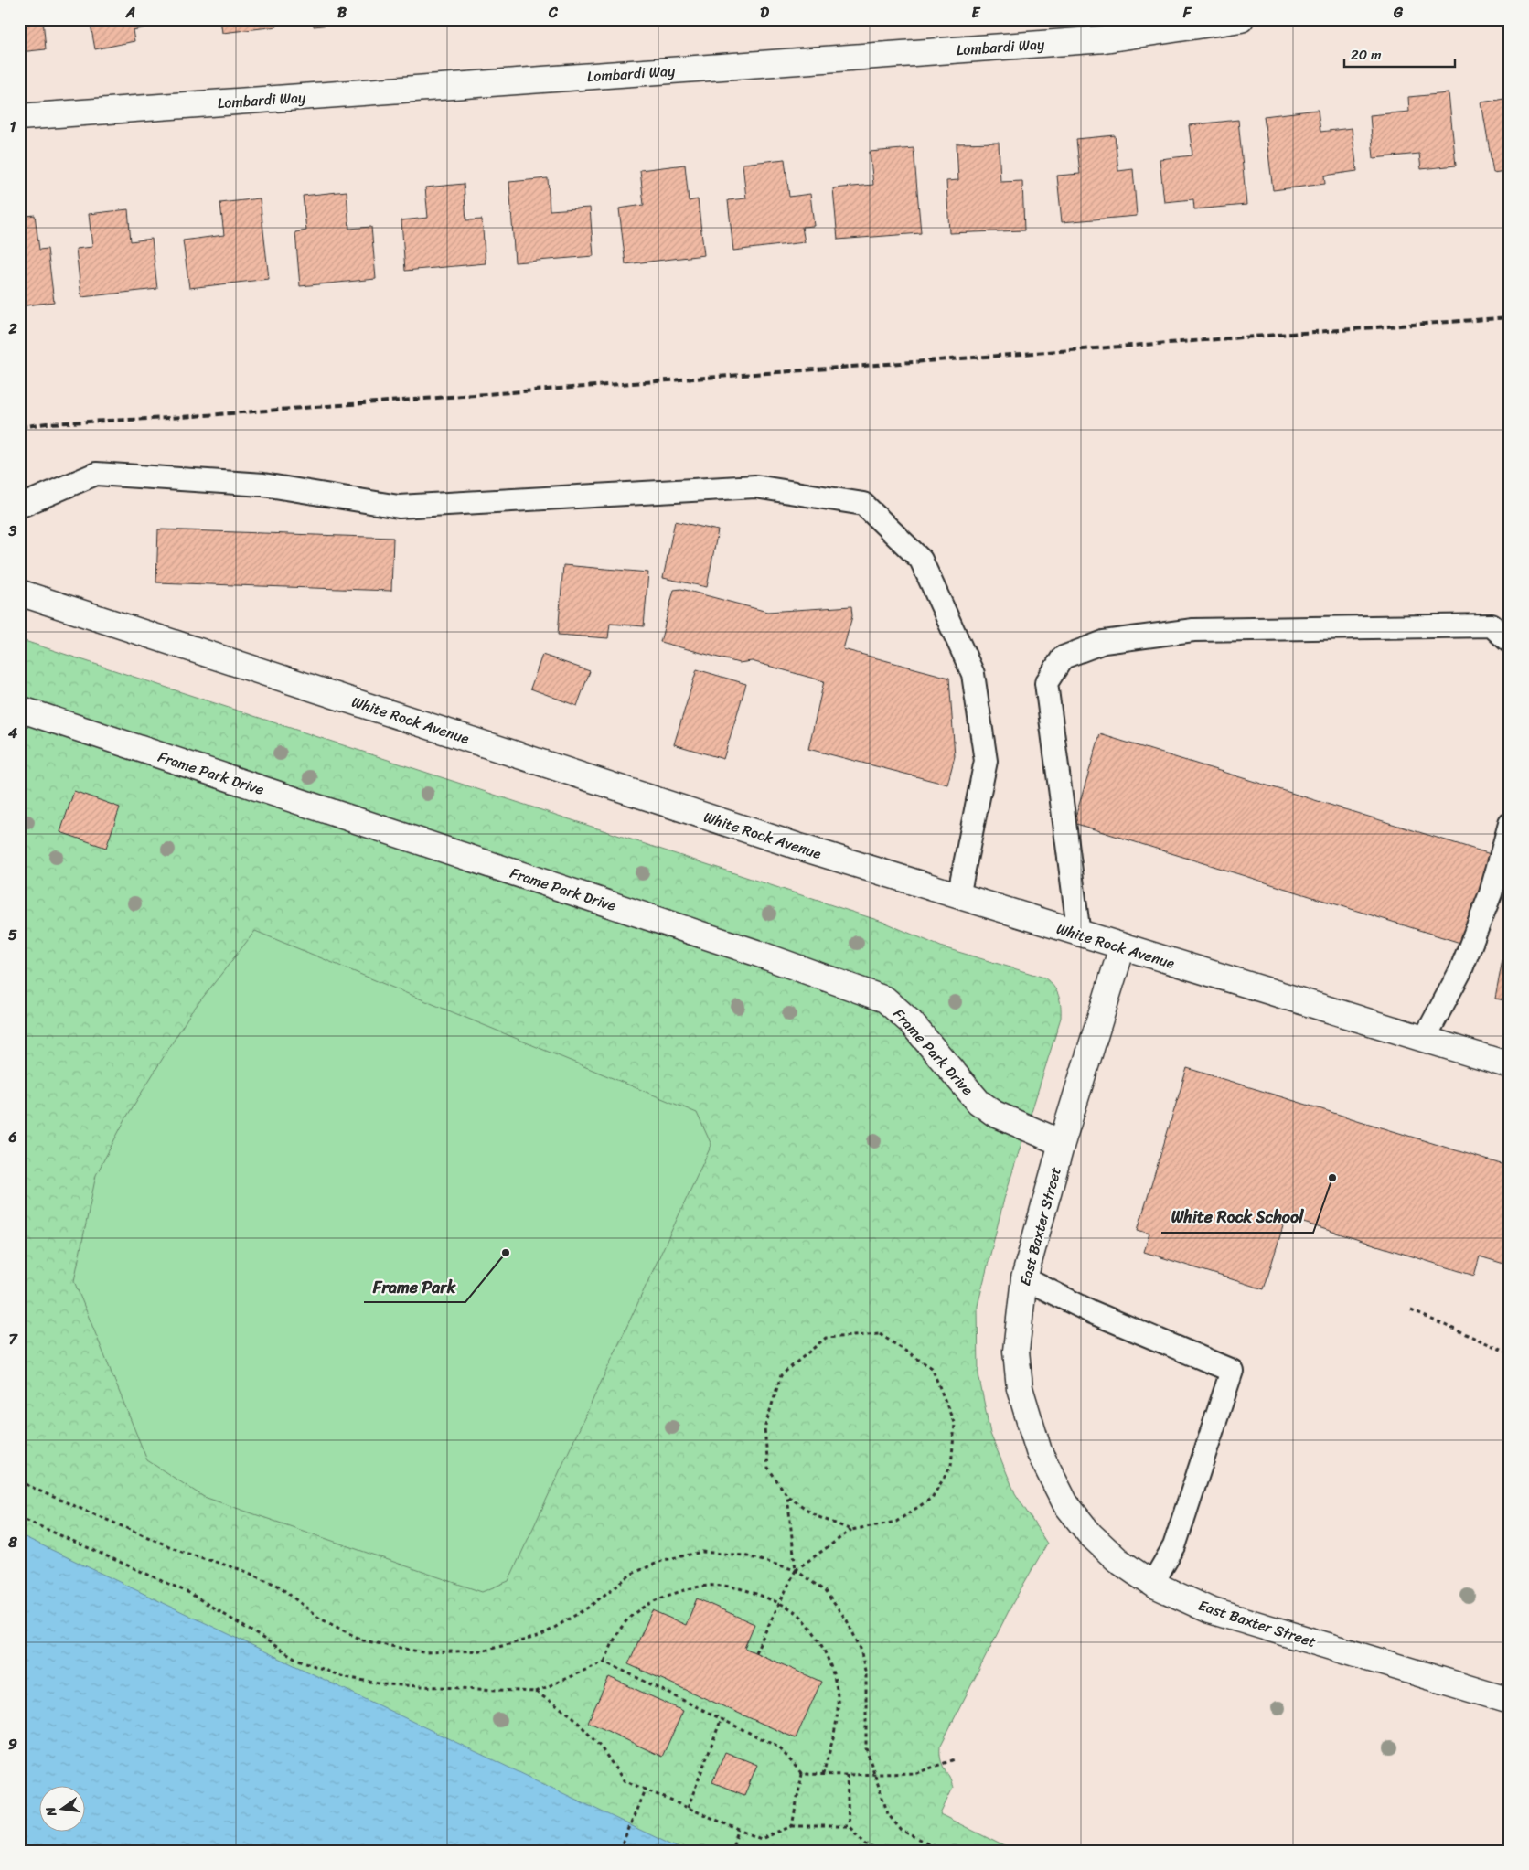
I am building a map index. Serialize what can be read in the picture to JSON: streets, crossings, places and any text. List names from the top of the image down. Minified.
{"streets":{"street":["Lombardi Way","White Rock Avenue","Frame Park Drive","East Baxter Street"]},"crossings":[["White Rock Avenue","East Baxter Street"],["Frame Park Drive","East Baxter Street"]],"places":["White Rock School","Frame Park"],"scale_bar":"20 m","north":"left","grid":{"columns":["A","B","C","D","E","F","G"],"rows":["1","2","3","4","5","6","7","8","9"]}}
